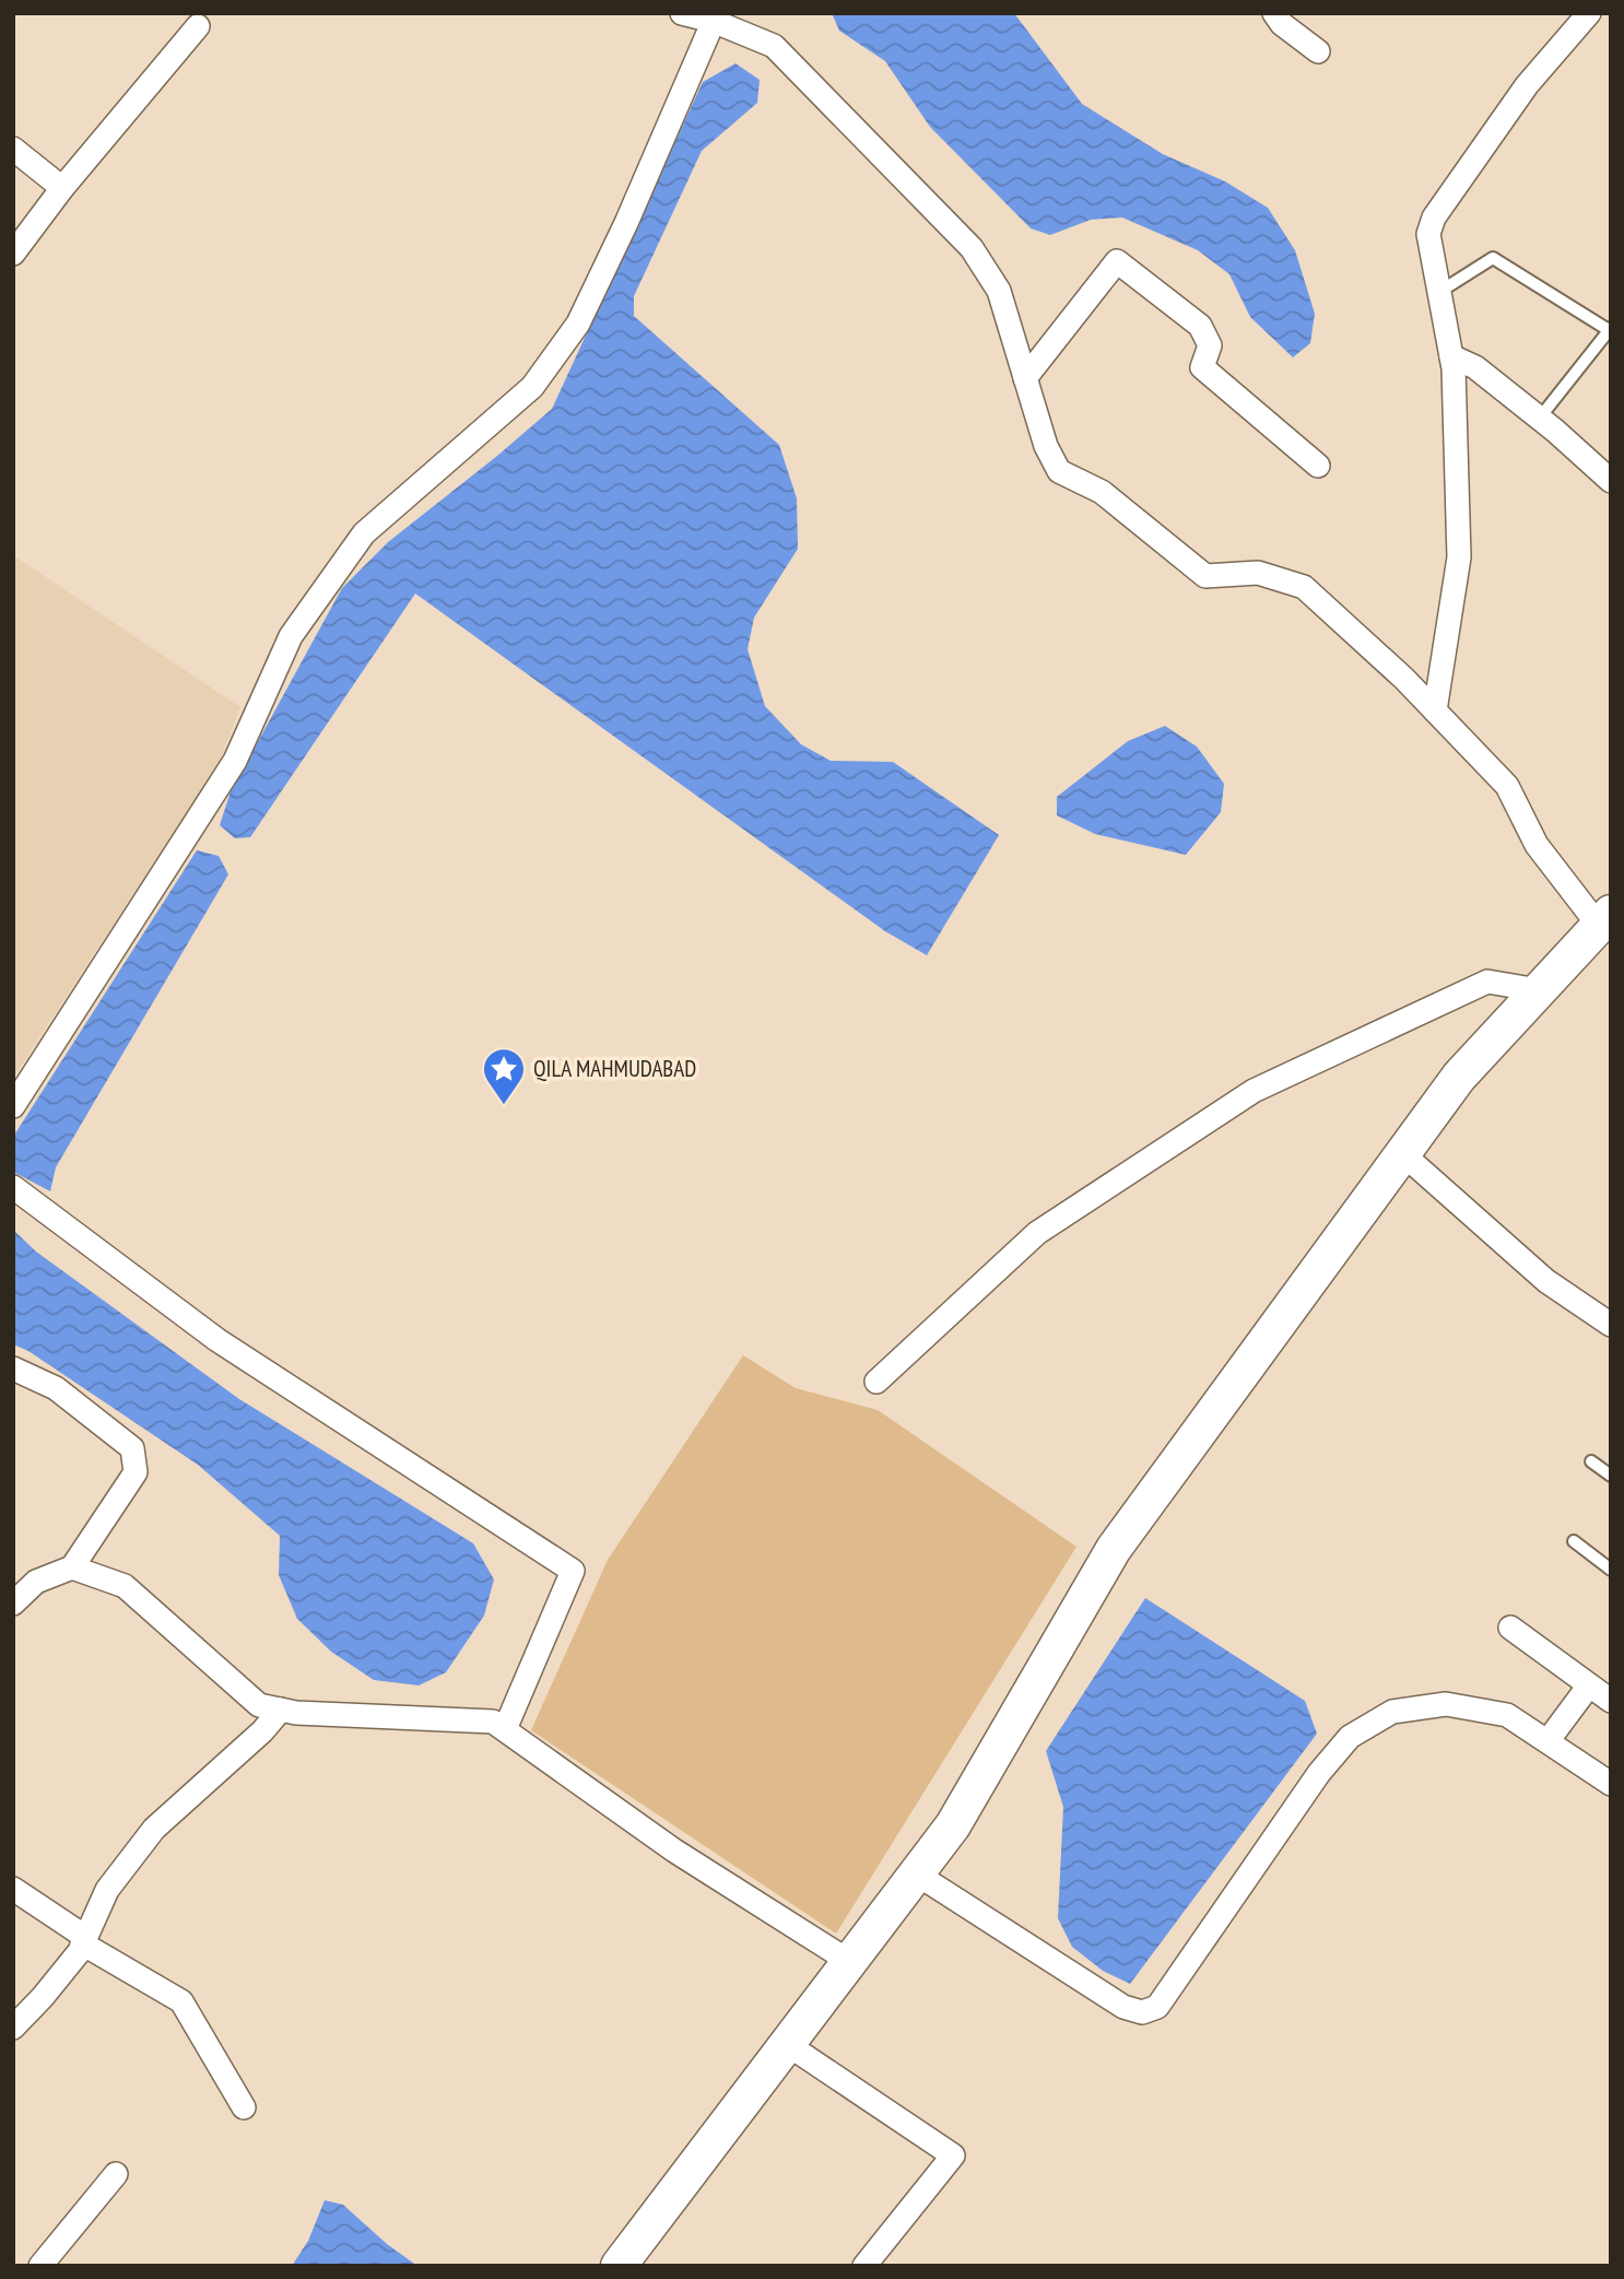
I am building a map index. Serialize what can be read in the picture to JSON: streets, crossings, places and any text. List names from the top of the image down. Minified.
{"places":{"place":["QILA MAHMUDABAD"]}}
